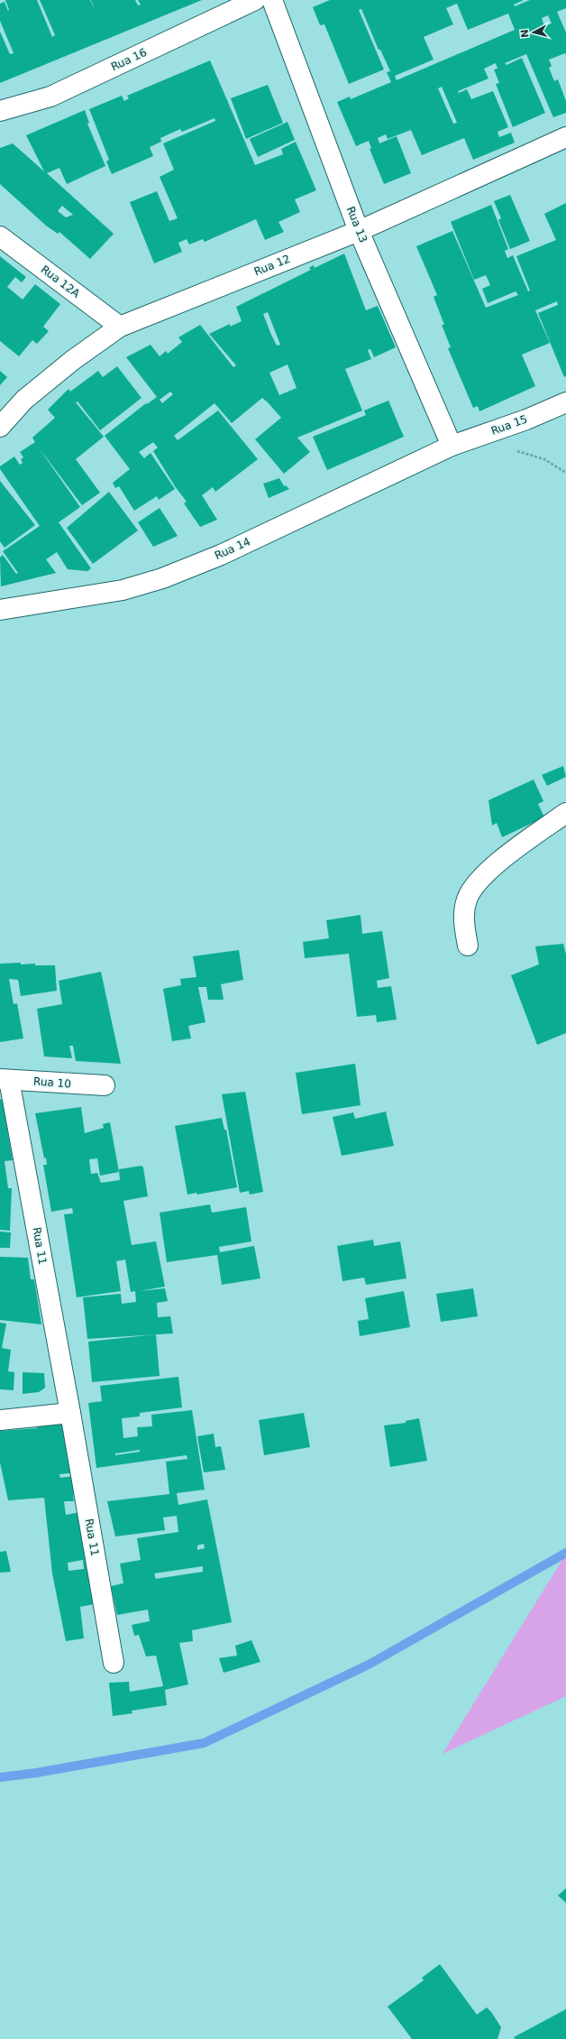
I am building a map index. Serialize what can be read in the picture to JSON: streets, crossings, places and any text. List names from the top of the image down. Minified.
{"streets":{"street":["Rua 16","Rua 13","Rua 12","Rua 12A","Rua 15","Rua 14","Rua 10","Rua 11"]},"crossings":[["Rua 13","Rua 12"],["Rua 13","Rua 15"],["Rua 13","Rua 14"],["Rua 12","Rua 12A"],["Rua 15","Rua 14"],["Rua 10","Rua 11"]],"north":"left"}
